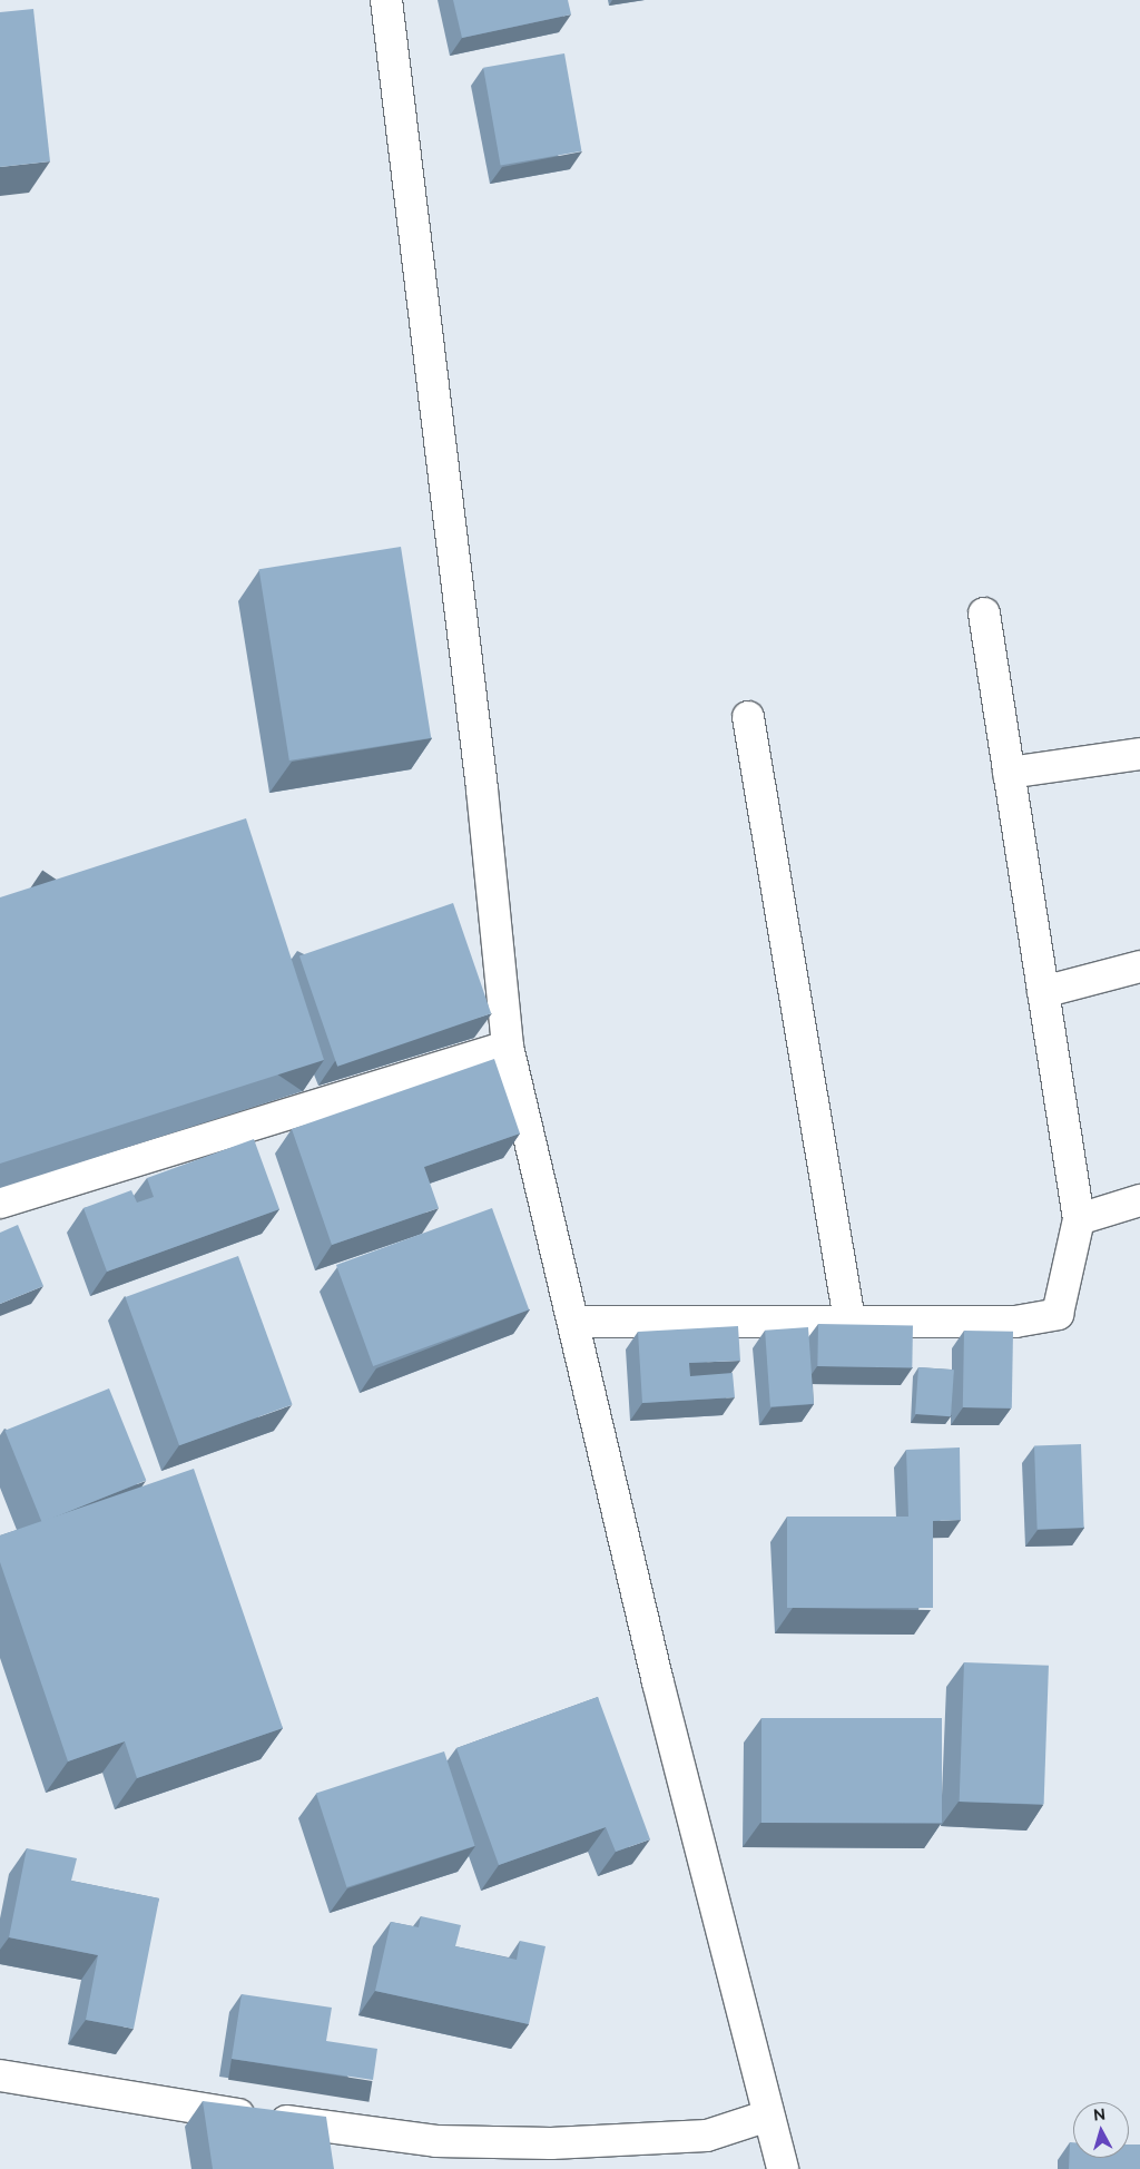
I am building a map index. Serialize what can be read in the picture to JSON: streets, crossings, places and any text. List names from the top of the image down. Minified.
{"north":"top"}
